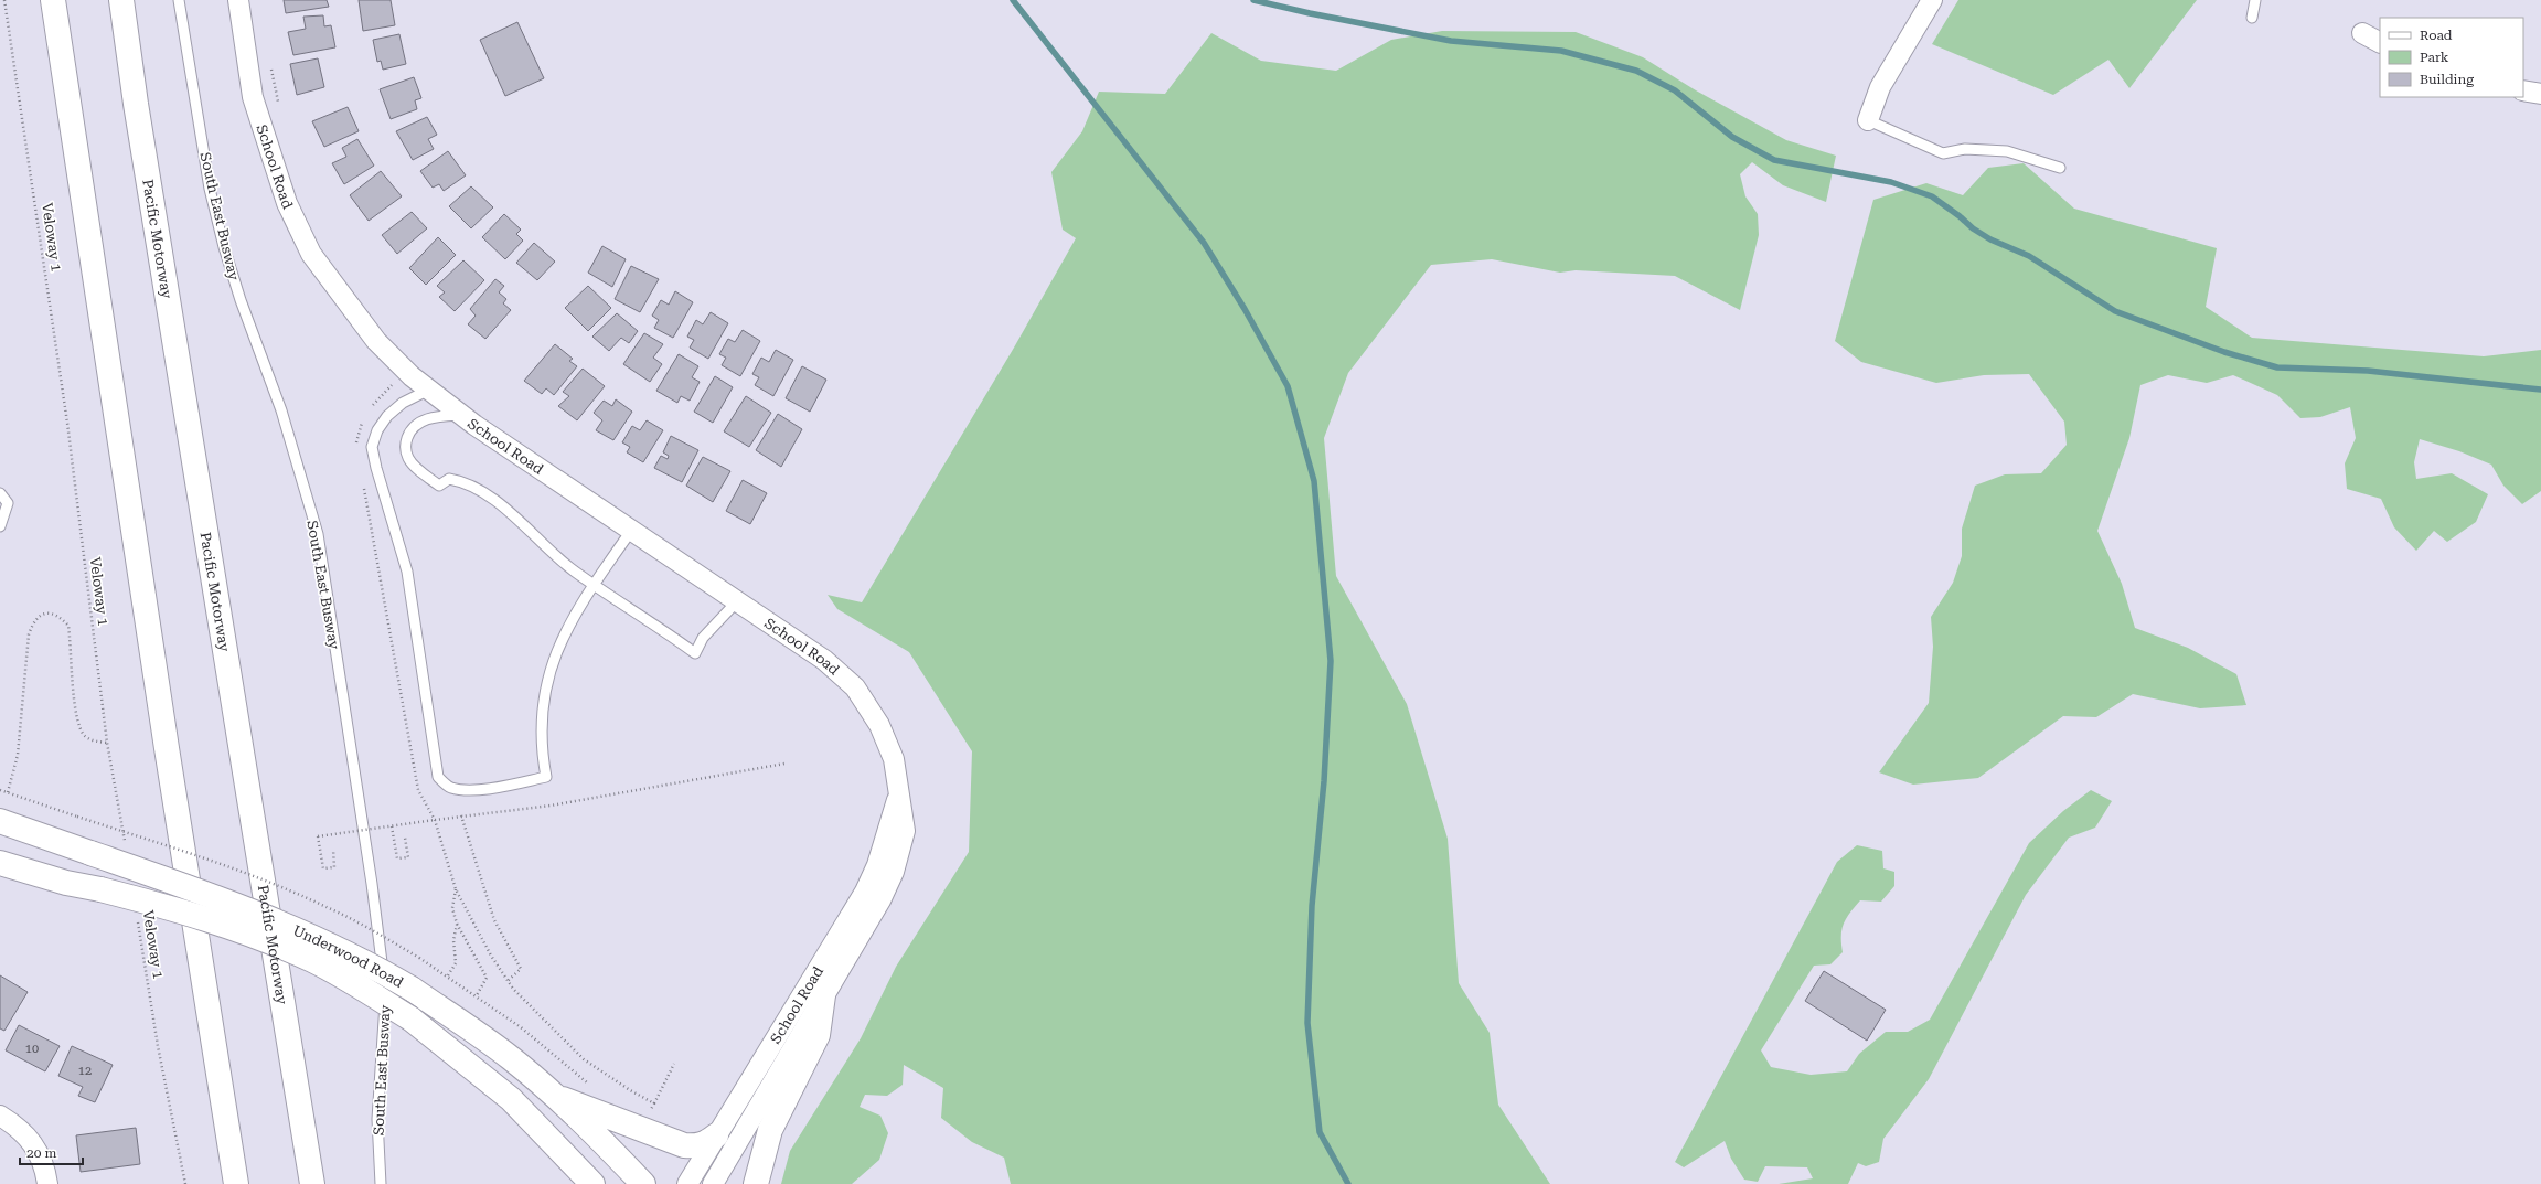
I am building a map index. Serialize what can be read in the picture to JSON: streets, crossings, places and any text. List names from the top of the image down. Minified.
{"streets":{"main road":["Pacific Motorway","Underwood Road"],"street":["School Road"],"lane":["South East Busway"],"path":["Veloway 1"]},"house_numbers":["10","12"],"legend":["Road","Park","Building"],"scale_bar":"20 m"}
